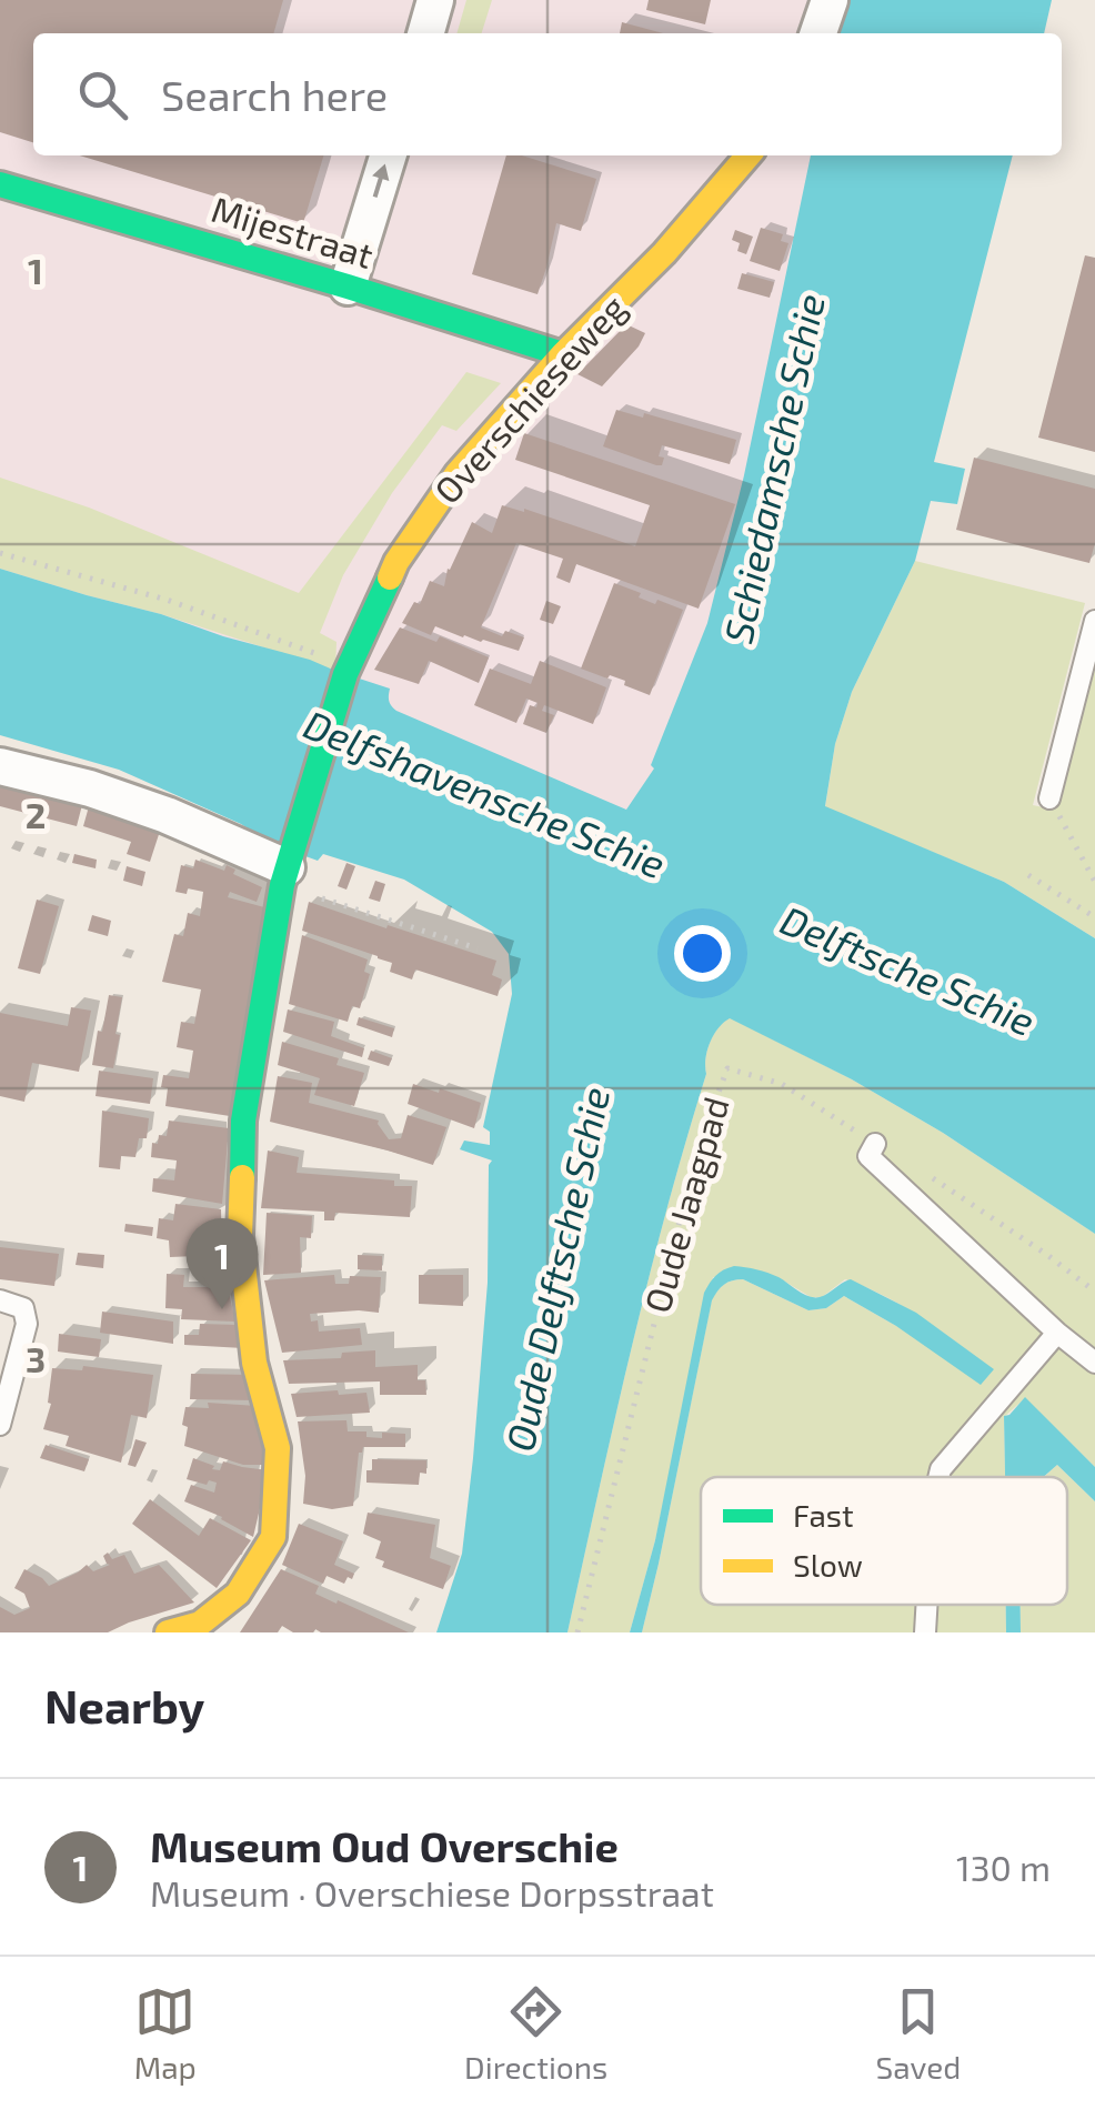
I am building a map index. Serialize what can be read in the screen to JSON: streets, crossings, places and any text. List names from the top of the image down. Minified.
{"streets":{"street":["Mijestraat","Overschieseweg"],"path":["Oude Jaagpad"]},"crossings":[["Mijestraat","Overschieseweg"]],"water":["Schiedamsche Schie","Delfshavensche Schie","Delftsche Schie","Oude Delftsche Schie"],"legend":["Fast","Slow"],"page":{"search":"Search here","pins":"1","heading":"Nearby","list":[{"mark":"1","name":"Museum Oud Overschie","note":"Museum · Overschiese Dorpsstraat","value":"130 m"}],"nav":["Map","Directions","Saved"]},"grid":{"rows":["1","2","3"]}}
